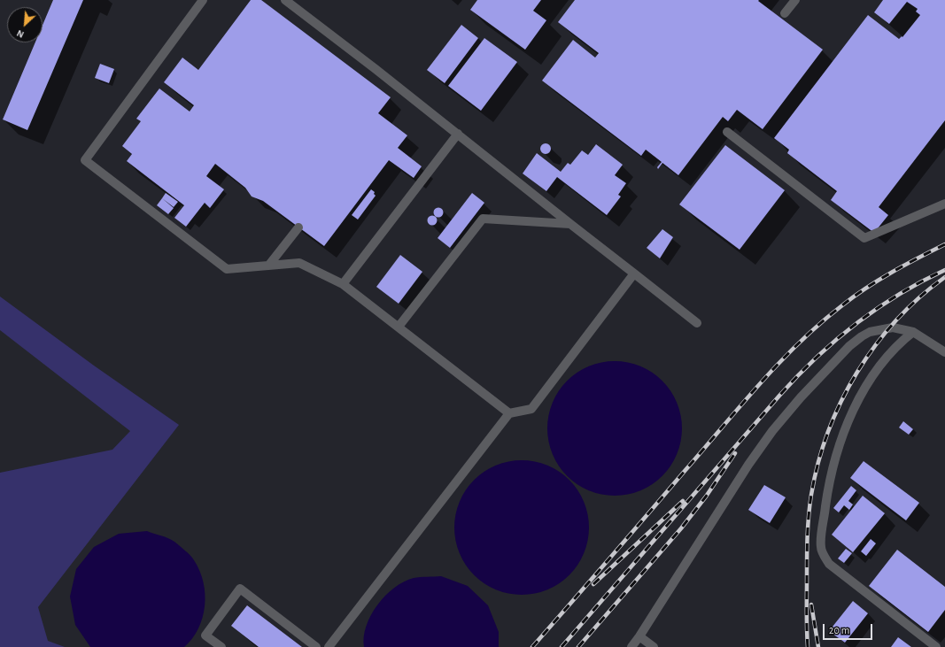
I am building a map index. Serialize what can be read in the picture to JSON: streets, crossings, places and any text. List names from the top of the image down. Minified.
{"scale_bar":"20 m","north":"bottom left"}
